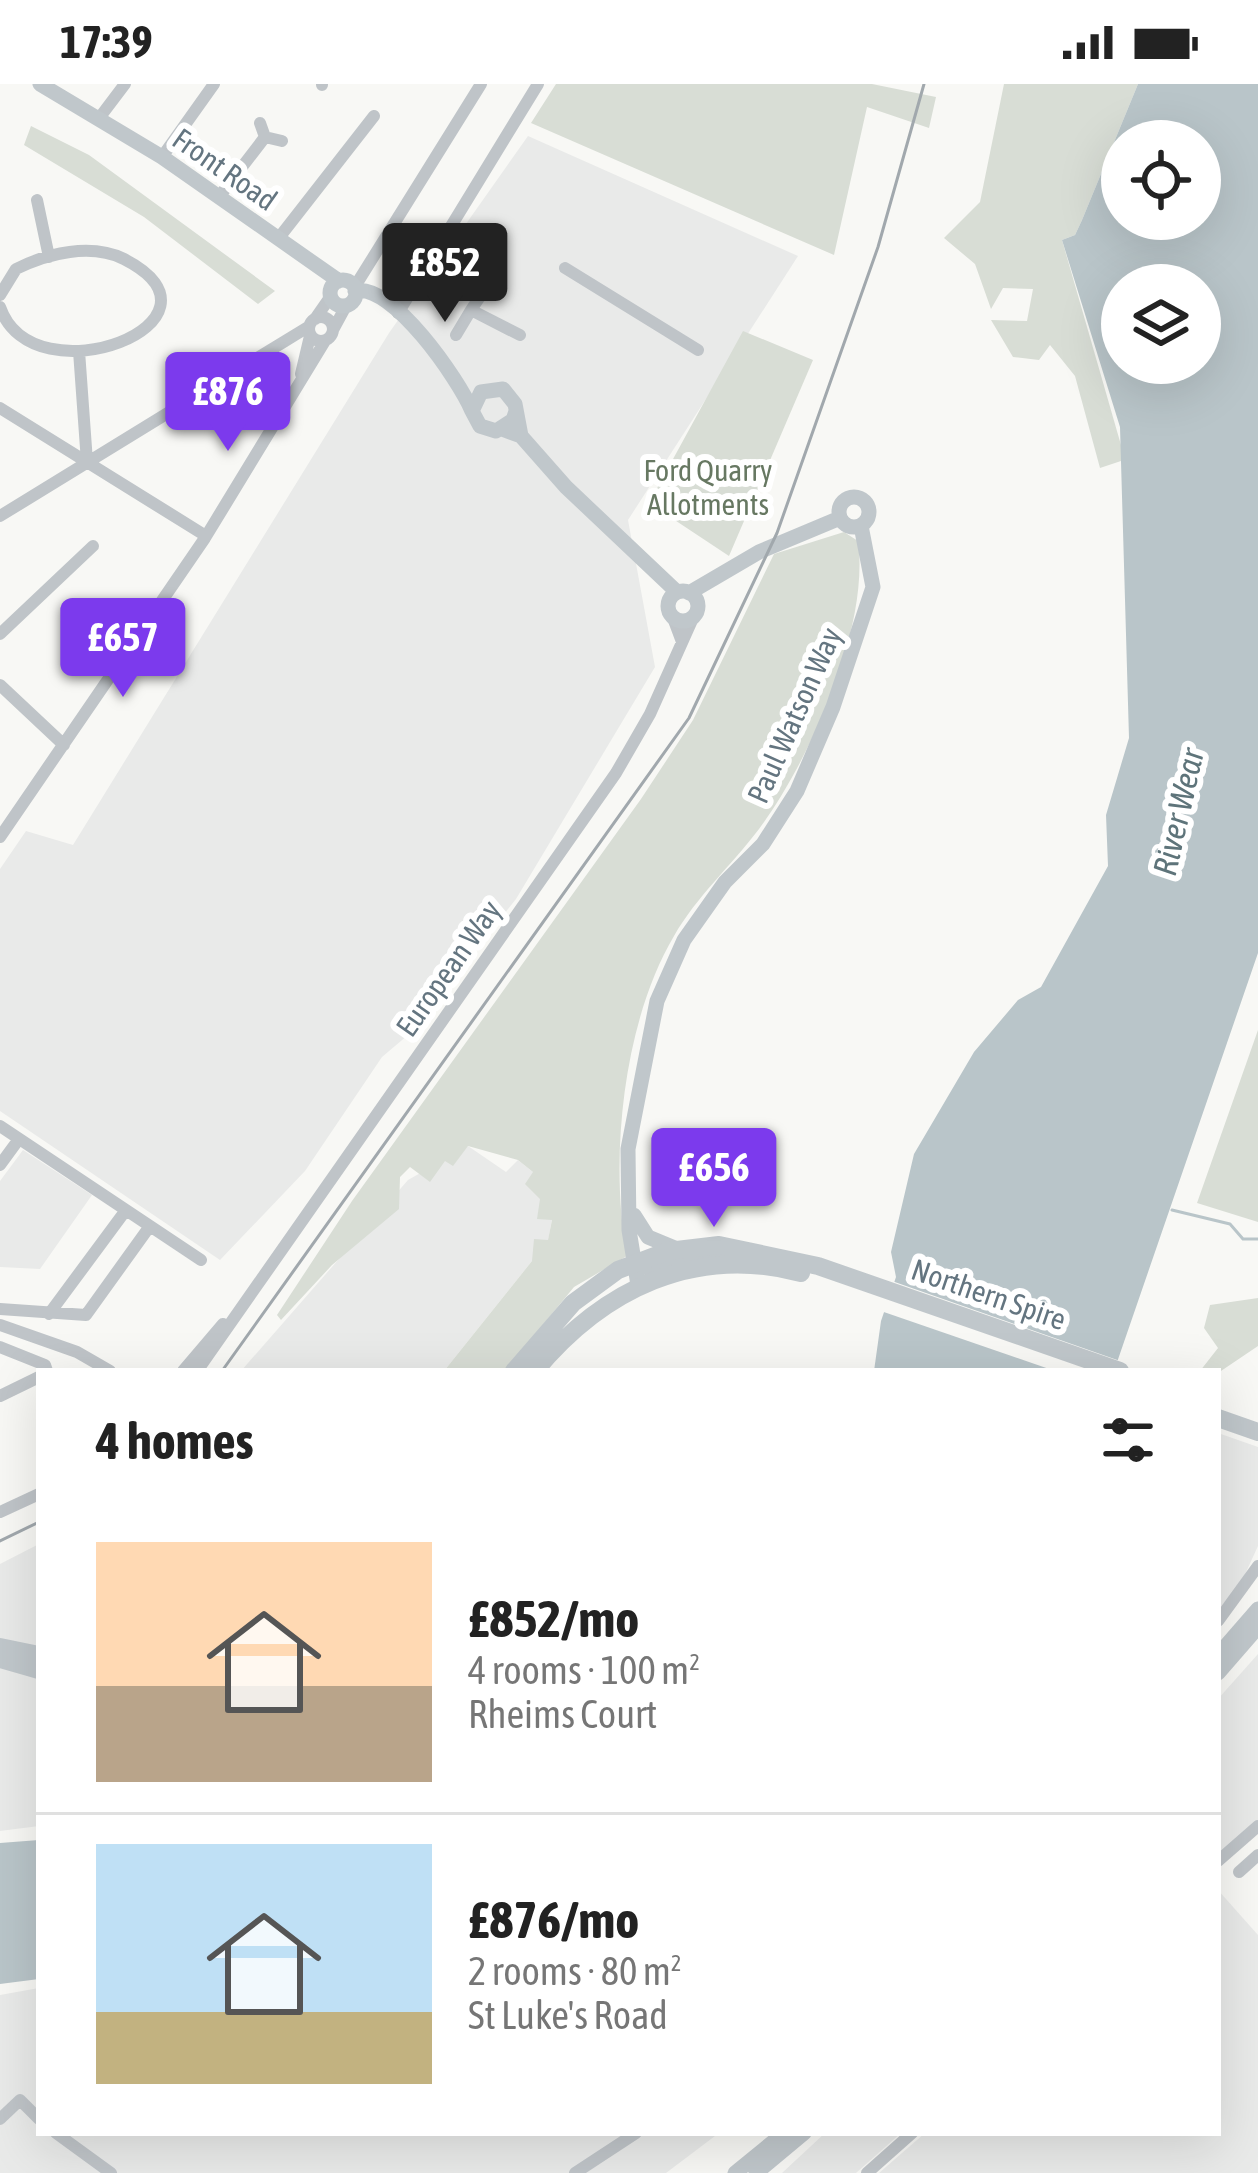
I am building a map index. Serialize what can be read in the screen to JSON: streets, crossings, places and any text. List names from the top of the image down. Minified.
{"streets":{"highway":["Northern Spire"],"main road":["Front Road","Paul Watson Way"],"street":["European Way"]},"water":["River Wear"],"parks":["Ford Quarry Allotments"],"page":{"status":"17:39","price":["£852","£876","£657","£656"],"heading":"4 homes","list":[{"name":"£852/mo","note":"4 rooms · 100 m² · Rheims Court"},{"name":"£876/mo","note":"2 rooms · 80 m² · St Luke's Road"}]}}
